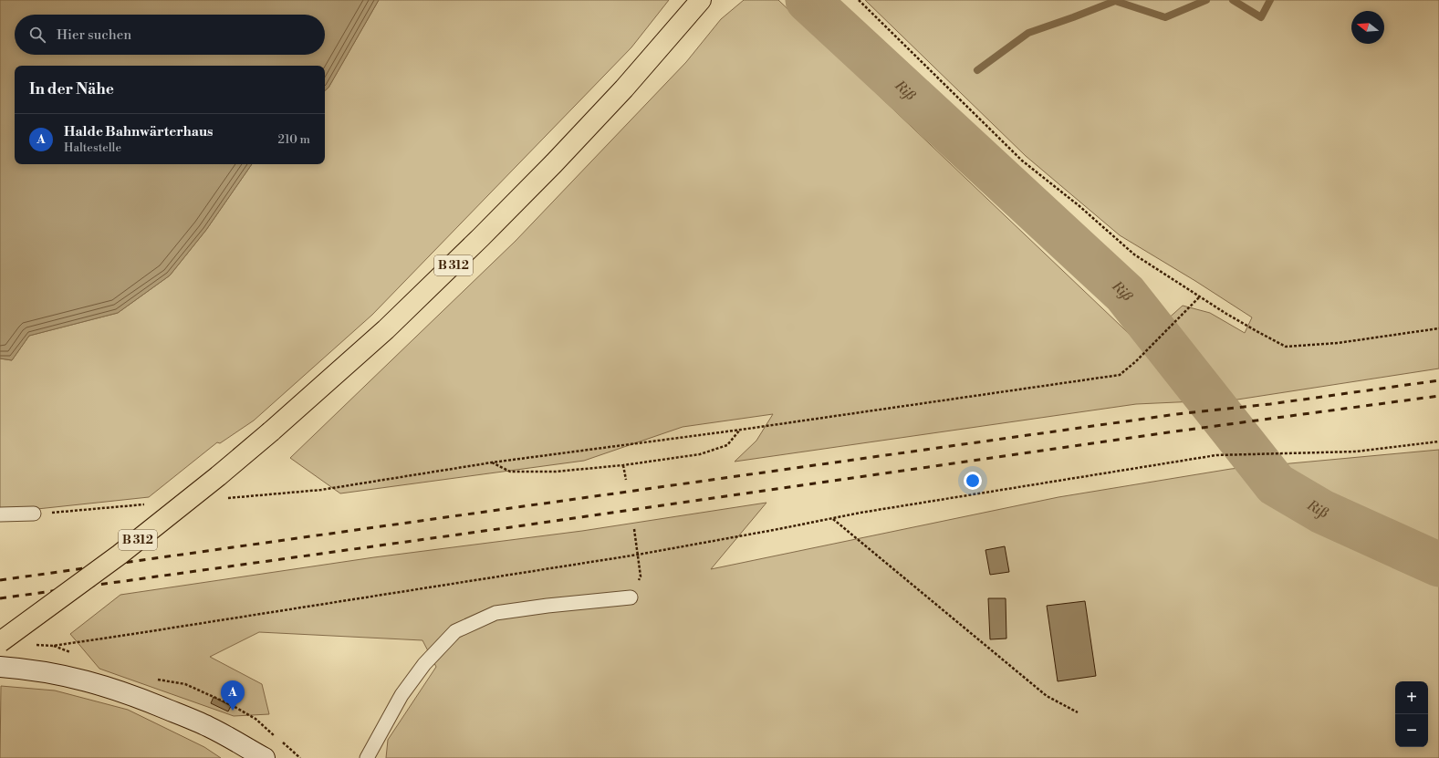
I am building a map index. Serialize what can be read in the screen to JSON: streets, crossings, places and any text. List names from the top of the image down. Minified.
{"streets":{"main road":["B 312"]},"water":["Riß"],"north":"left","page":{"search":"Hier suchen","heading":"In der Nähe","list":[{"mark":"A","name":"Halde Bahnwärterhaus","note":"Haltestelle","value":"210 m"}],"pins":"A","map_buttons":["+","−"]}}
